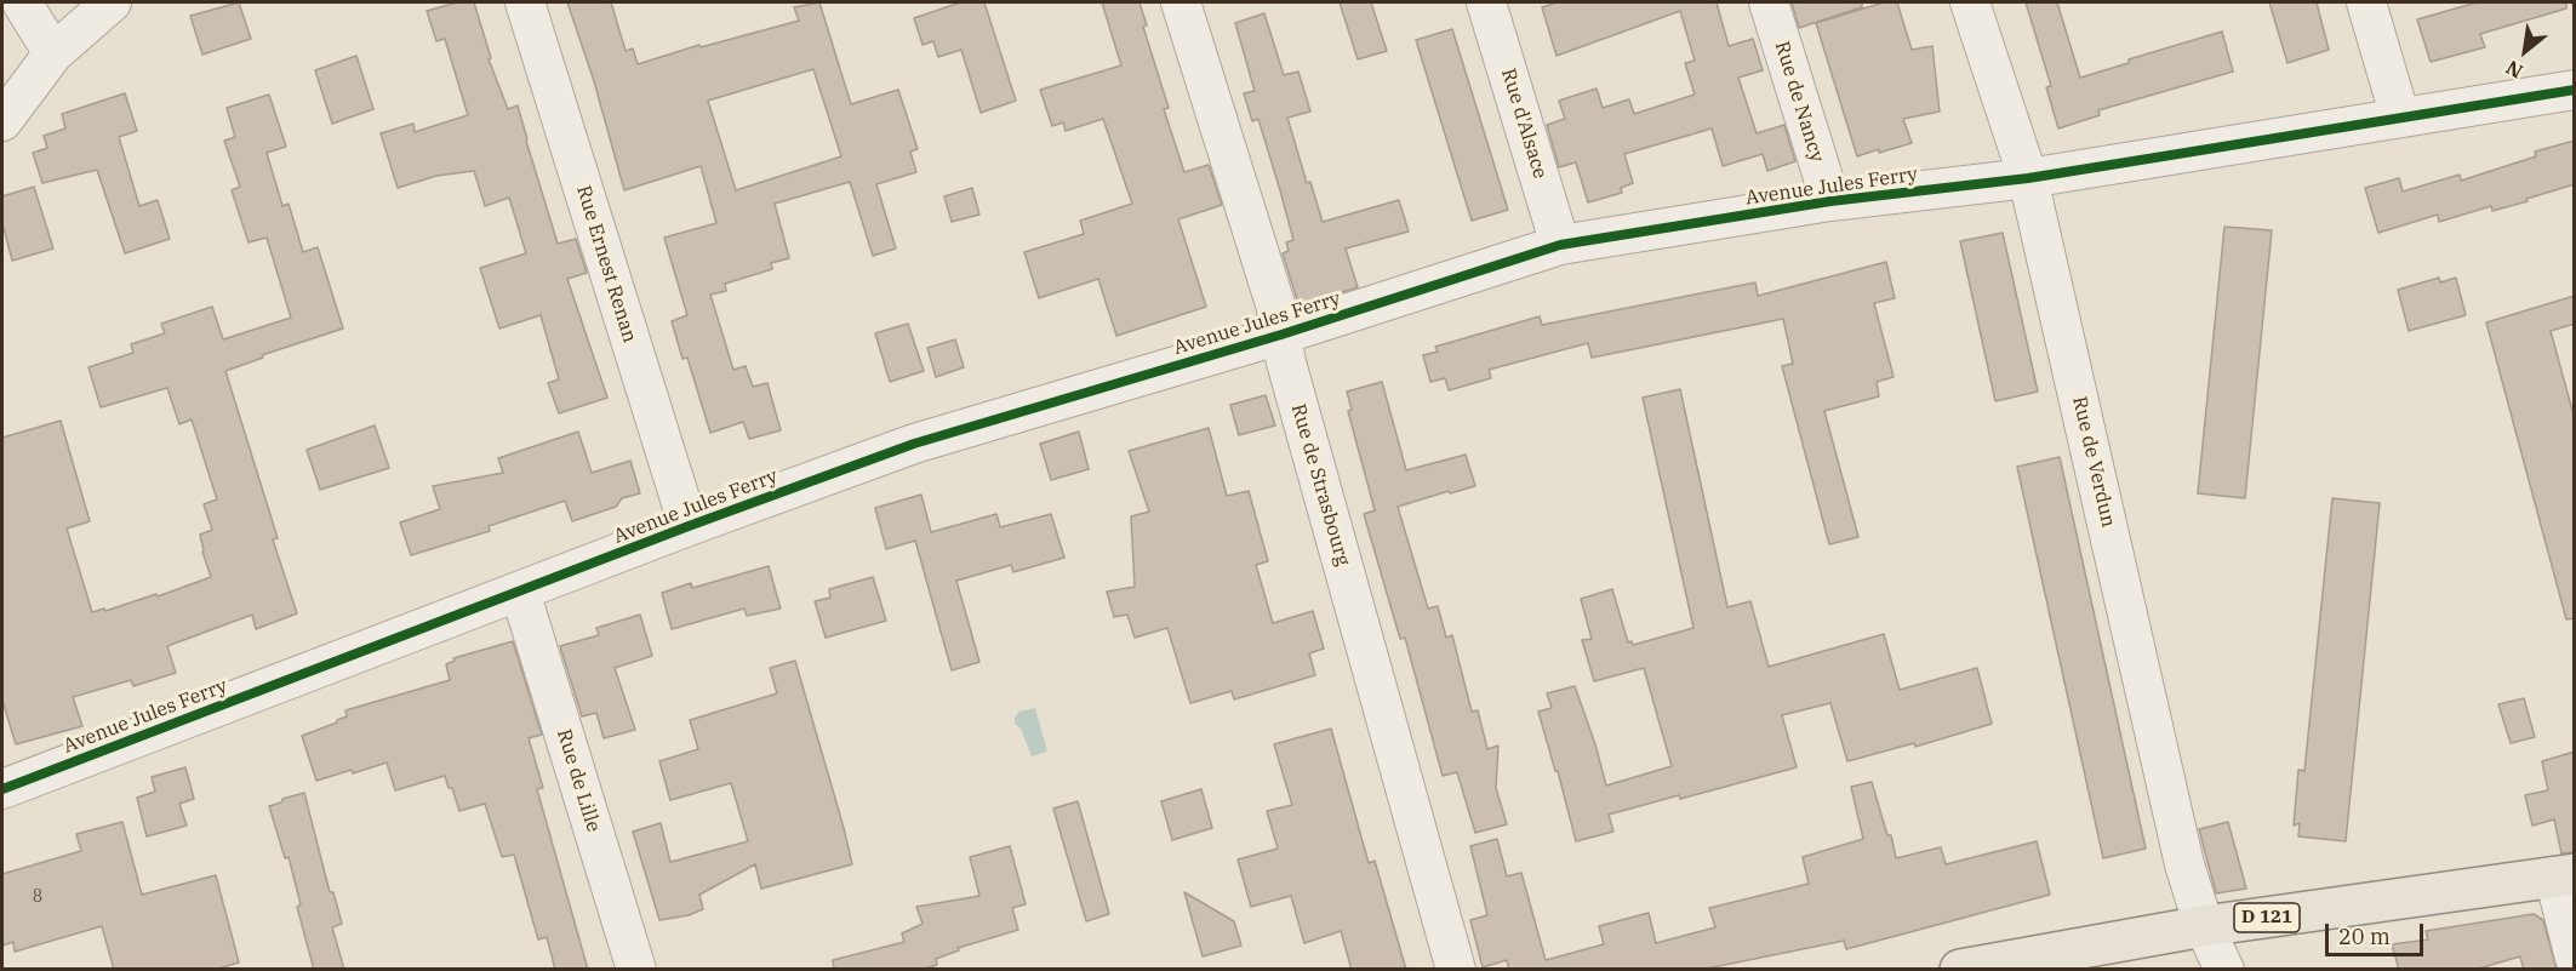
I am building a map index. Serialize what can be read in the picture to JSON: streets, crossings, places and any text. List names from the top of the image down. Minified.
{"streets":{"main road":["D 121"],"street":["Rue de Nancy","Rue d'Alsace","Avenue Jules Ferry","Rue Ernest Renan","Rue de Verdun","Rue de Strasbourg","Rue de Lille"]},"crossings":[["Rue de Nancy","Avenue Jules Ferry"],["Rue d'Alsace","Avenue Jules Ferry"],["Avenue Jules Ferry","Rue Ernest Renan"],["Avenue Jules Ferry","Rue de Verdun"],["Avenue Jules Ferry","Rue de Strasbourg"],["Avenue Jules Ferry","Rue de Lille"],["Rue de Verdun","D 121"]],"house_numbers":["8"],"scale_bar":"20 m","north":"bottom left"}
